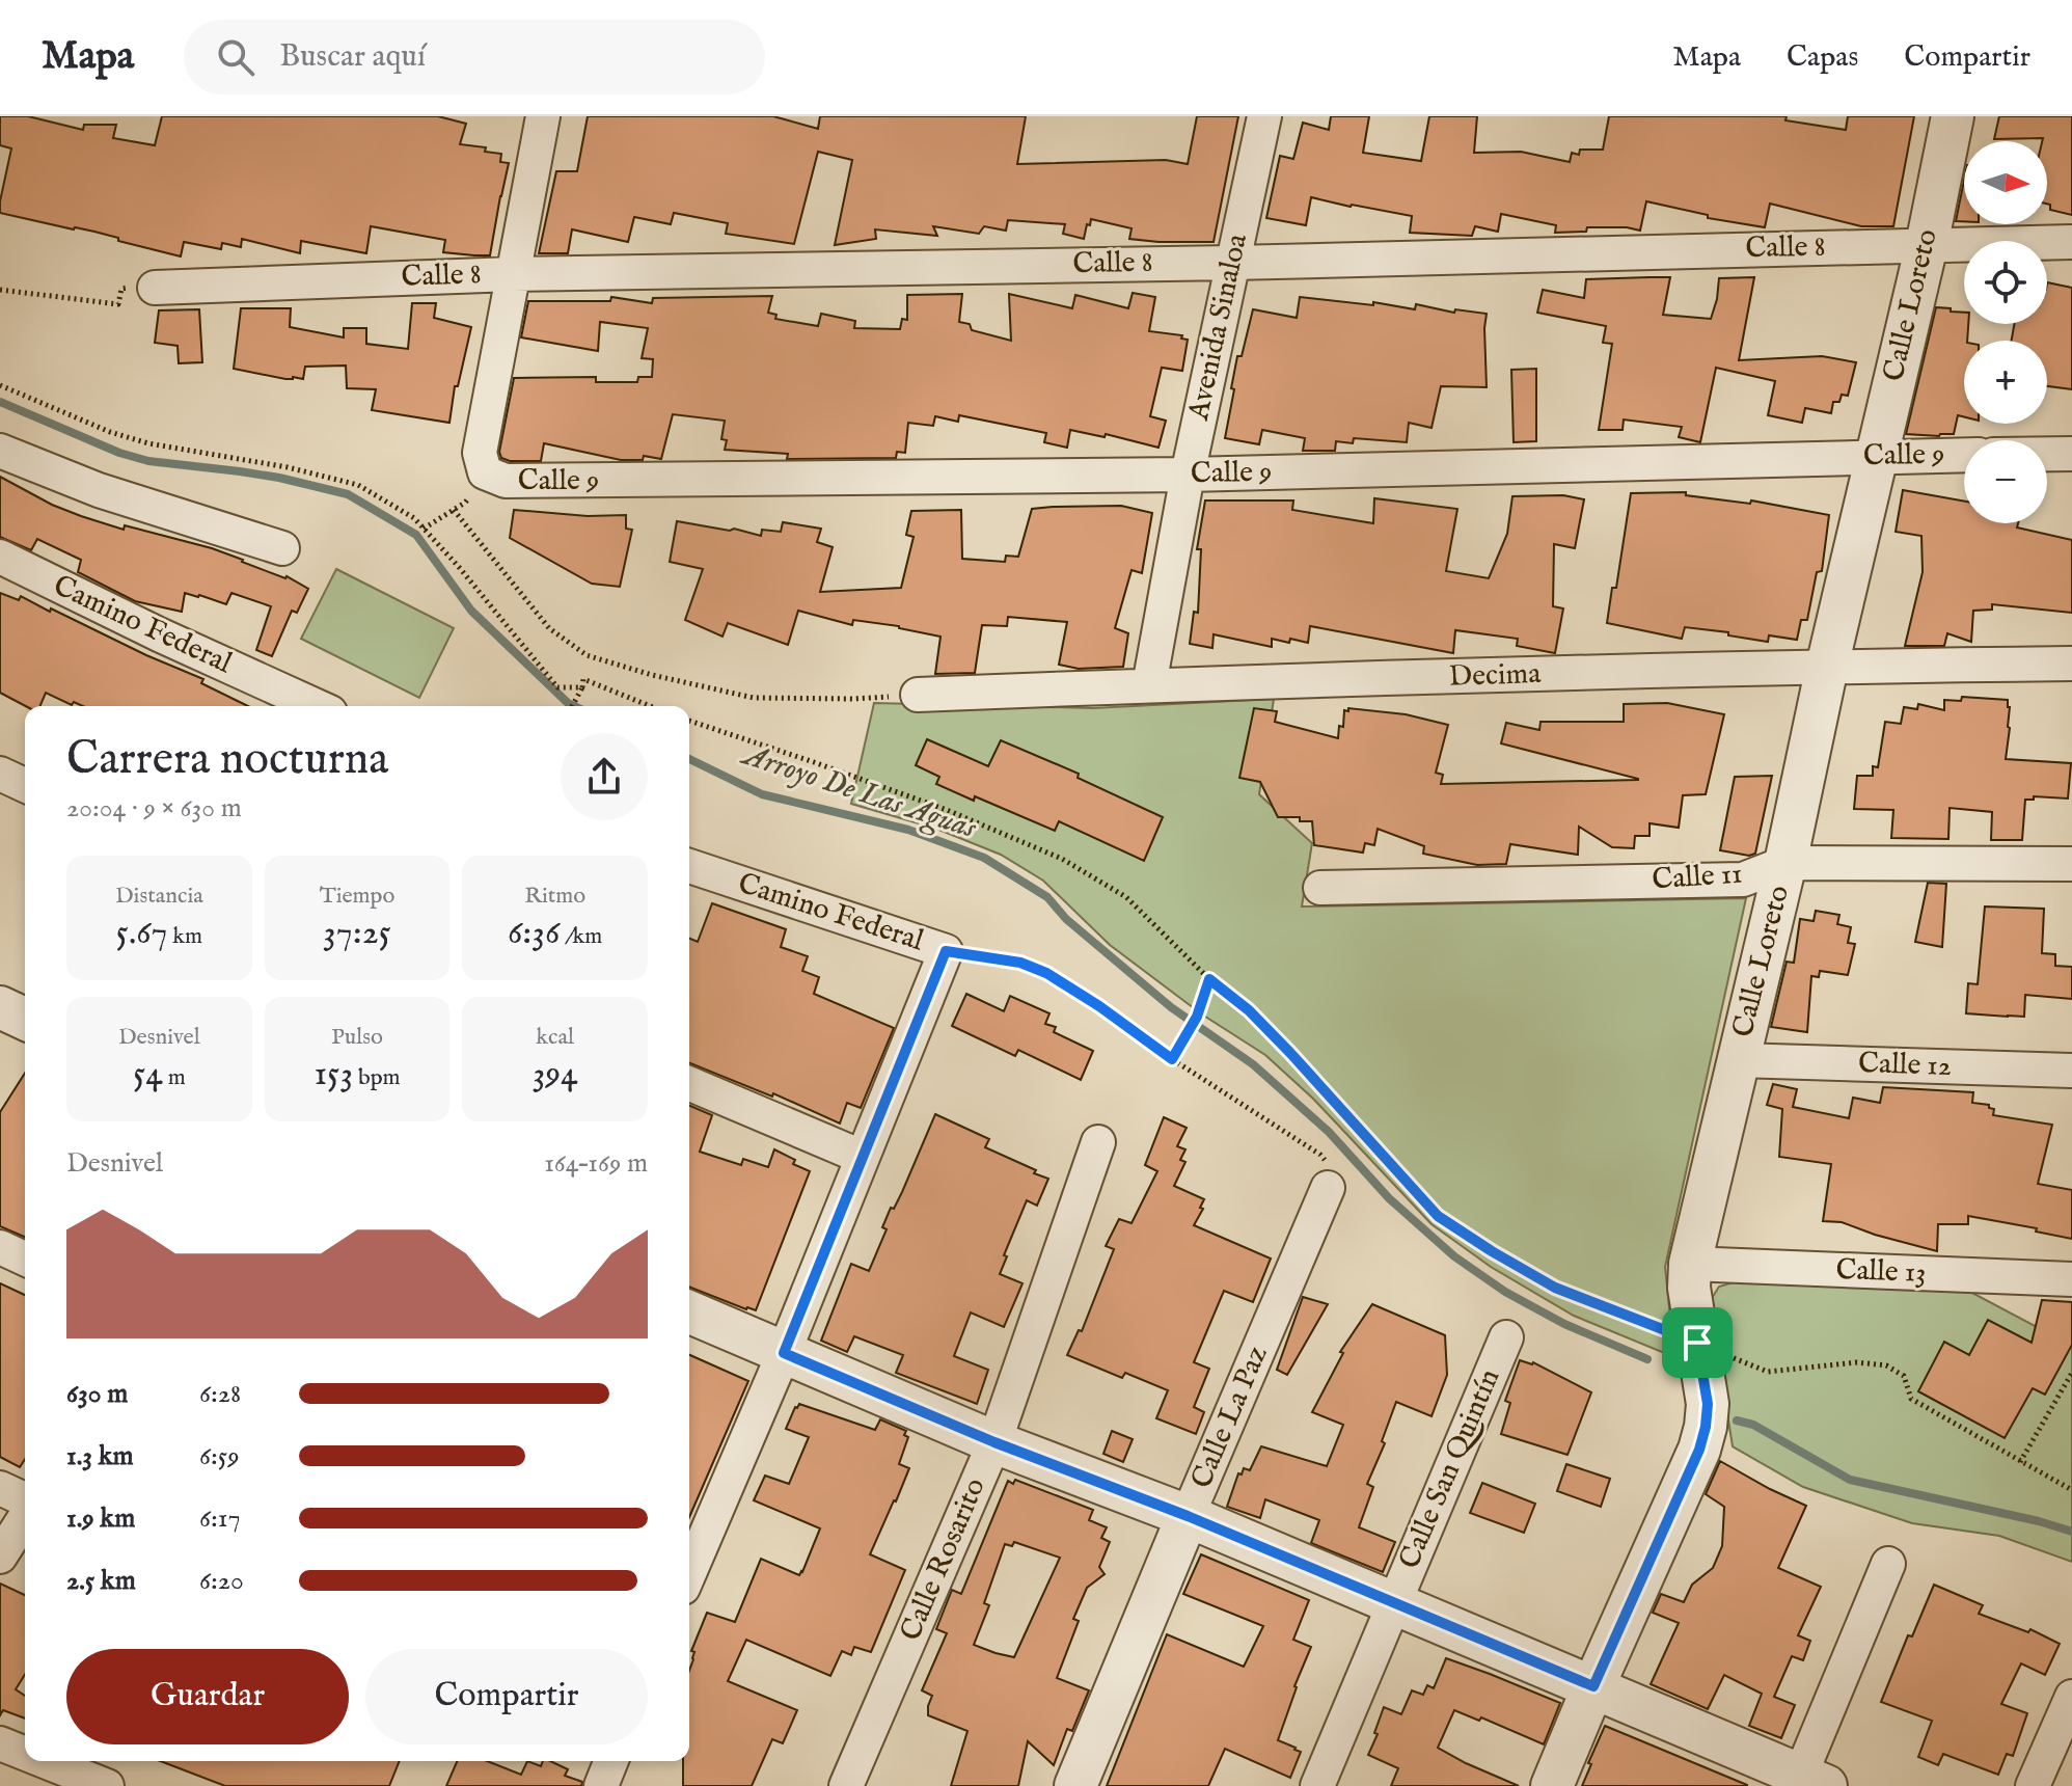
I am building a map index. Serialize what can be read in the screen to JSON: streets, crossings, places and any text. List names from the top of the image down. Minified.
{"streets":{"street":["Calle 8","Calle Loreto","Avenida Sinaloa","Calle 9","Camino Federal","Decima","Calle 11","Calle 12","Calle 13","Calle La Paz","Calle San Quintín","Calle Rosarito"]},"crossings":[["Calle 8","Calle Loreto"],["Calle 8","Avenida Sinaloa"],["Calle Loreto","Calle 9"],["Calle Loreto","Decima"],["Calle Loreto","Calle 11"],["Calle Loreto","Calle 12"],["Calle Loreto","Calle 13"],["Avenida Sinaloa","Calle 9"],["Avenida Sinaloa","Decima"]],"water":["Arroyo De Las Aguas"],"north":"right","page":{"header":"Mapa","search":"Buscar aquí","nav":["Mapa","Capas","Compartir"],"map_buttons":["+","−"],"heading":["Carrera nocturna","20:04 · 9 × 630 m"],"stats":[["Distancia","5.67 km"],["Tiempo","37:25"],["Ritmo","6:36 /km"],["Desnivel","54 m"],["Pulso","153 bpm"],["kcal","394"]],"chart":["Desnivel","164–169 m"],"list":[{"name":"630 m","note":"6:28"},{"name":"1.3 km","note":"6:59"},{"name":"1.9 km","note":"6:17"},{"name":"2.5 km","note":"6:20"}],"buttons":["Guardar","Compartir"]}}
